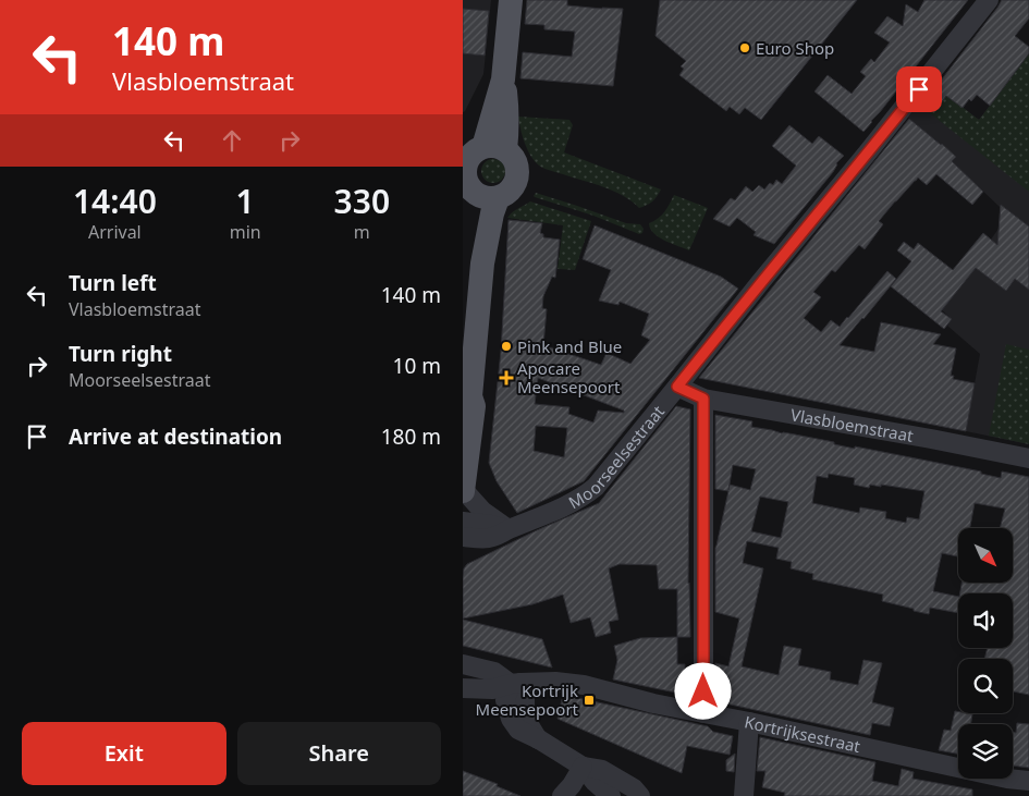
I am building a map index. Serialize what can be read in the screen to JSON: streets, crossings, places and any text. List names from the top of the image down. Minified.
{"streets":{"street":["Vlasbloemstraat","Moorseelsestraat","Kortrijksestraat"]},"crossings":[["Vlasbloemstraat","Moorseelsestraat"]],"places":{"other":["Euro Shop","Pink and Blue"],"health":["Apocare Meensepoort"],"transit":["Kortrijk Meensepoort"]},"north":"bottom right","page":{"turn":["140 m","Vlasbloemstraat"],"eta":["14:40","Arrival","1","min","330","m"],"list":[{"name":"Turn left","note":"Vlasbloemstraat","value":"140 m"},{"name":"Turn right","note":"Moorseelsestraat","value":"10 m"},{"name":"Arrive at destination","value":"180 m"}],"buttons":["Exit","Share"]}}
